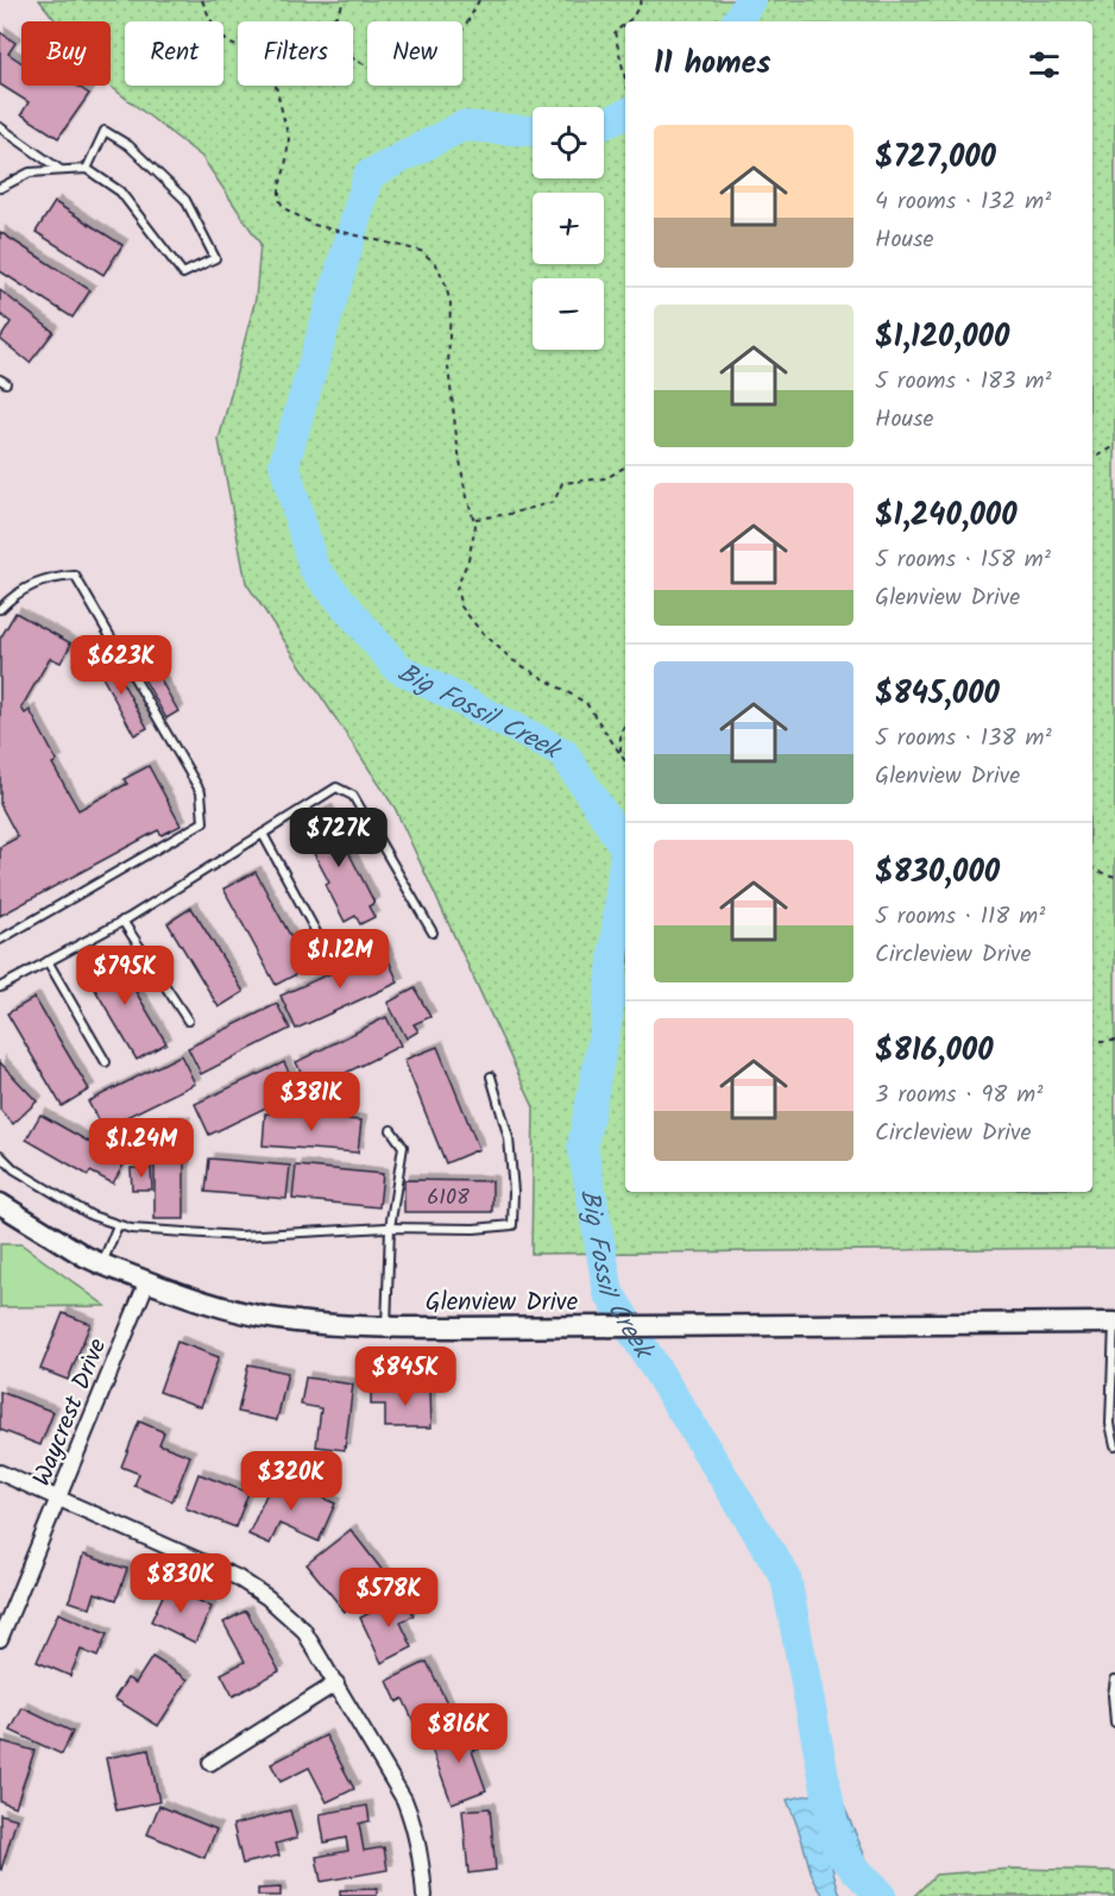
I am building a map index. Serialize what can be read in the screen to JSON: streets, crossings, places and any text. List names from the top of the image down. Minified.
{"streets":{"main road":["Glenview Drive"],"street":["Waycrest Drive"]},"crossings":[["Glenview Drive","Waycrest Drive"]],"water":["Big Fossil Creek"],"house_numbers":["6108"],"page":{"chip":["Buy","Rent","Filters","New"],"heading":"11 homes","map_buttons":["+","−"],"list":[{"name":"$727,000","note":"4 rooms · 132 m² · House"},{"name":"$1,120,000","note":"5 rooms · 183 m² · House"},{"name":"$1,240,000","note":"5 rooms · 158 m² · Glenview Drive"},{"name":"$845,000","note":"5 rooms · 138 m² · Glenview Drive"},{"name":"$830,000","note":"5 rooms · 118 m² · Circleview Drive"},{"name":"$816,000","note":"3 rooms · 98 m² · Circleview Drive"}],"price":["$623K","$727K","$1.12M","$795K","$381K","$1.24M","$845K","$320K","$830K","$578K","$816K"]}}
